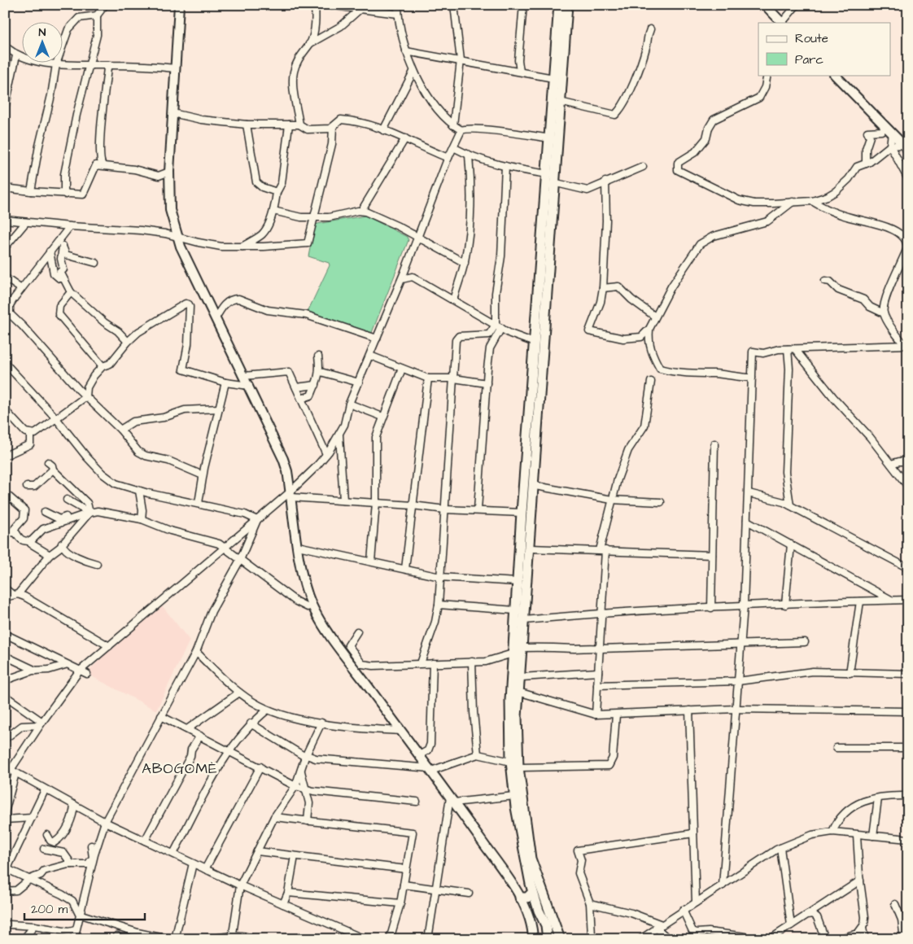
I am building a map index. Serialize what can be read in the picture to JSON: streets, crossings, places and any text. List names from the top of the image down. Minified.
{"districts":["ABOGOMÈ"],"legend":["Route","Parc"],"scale_bar":"200 m","north":"top"}
